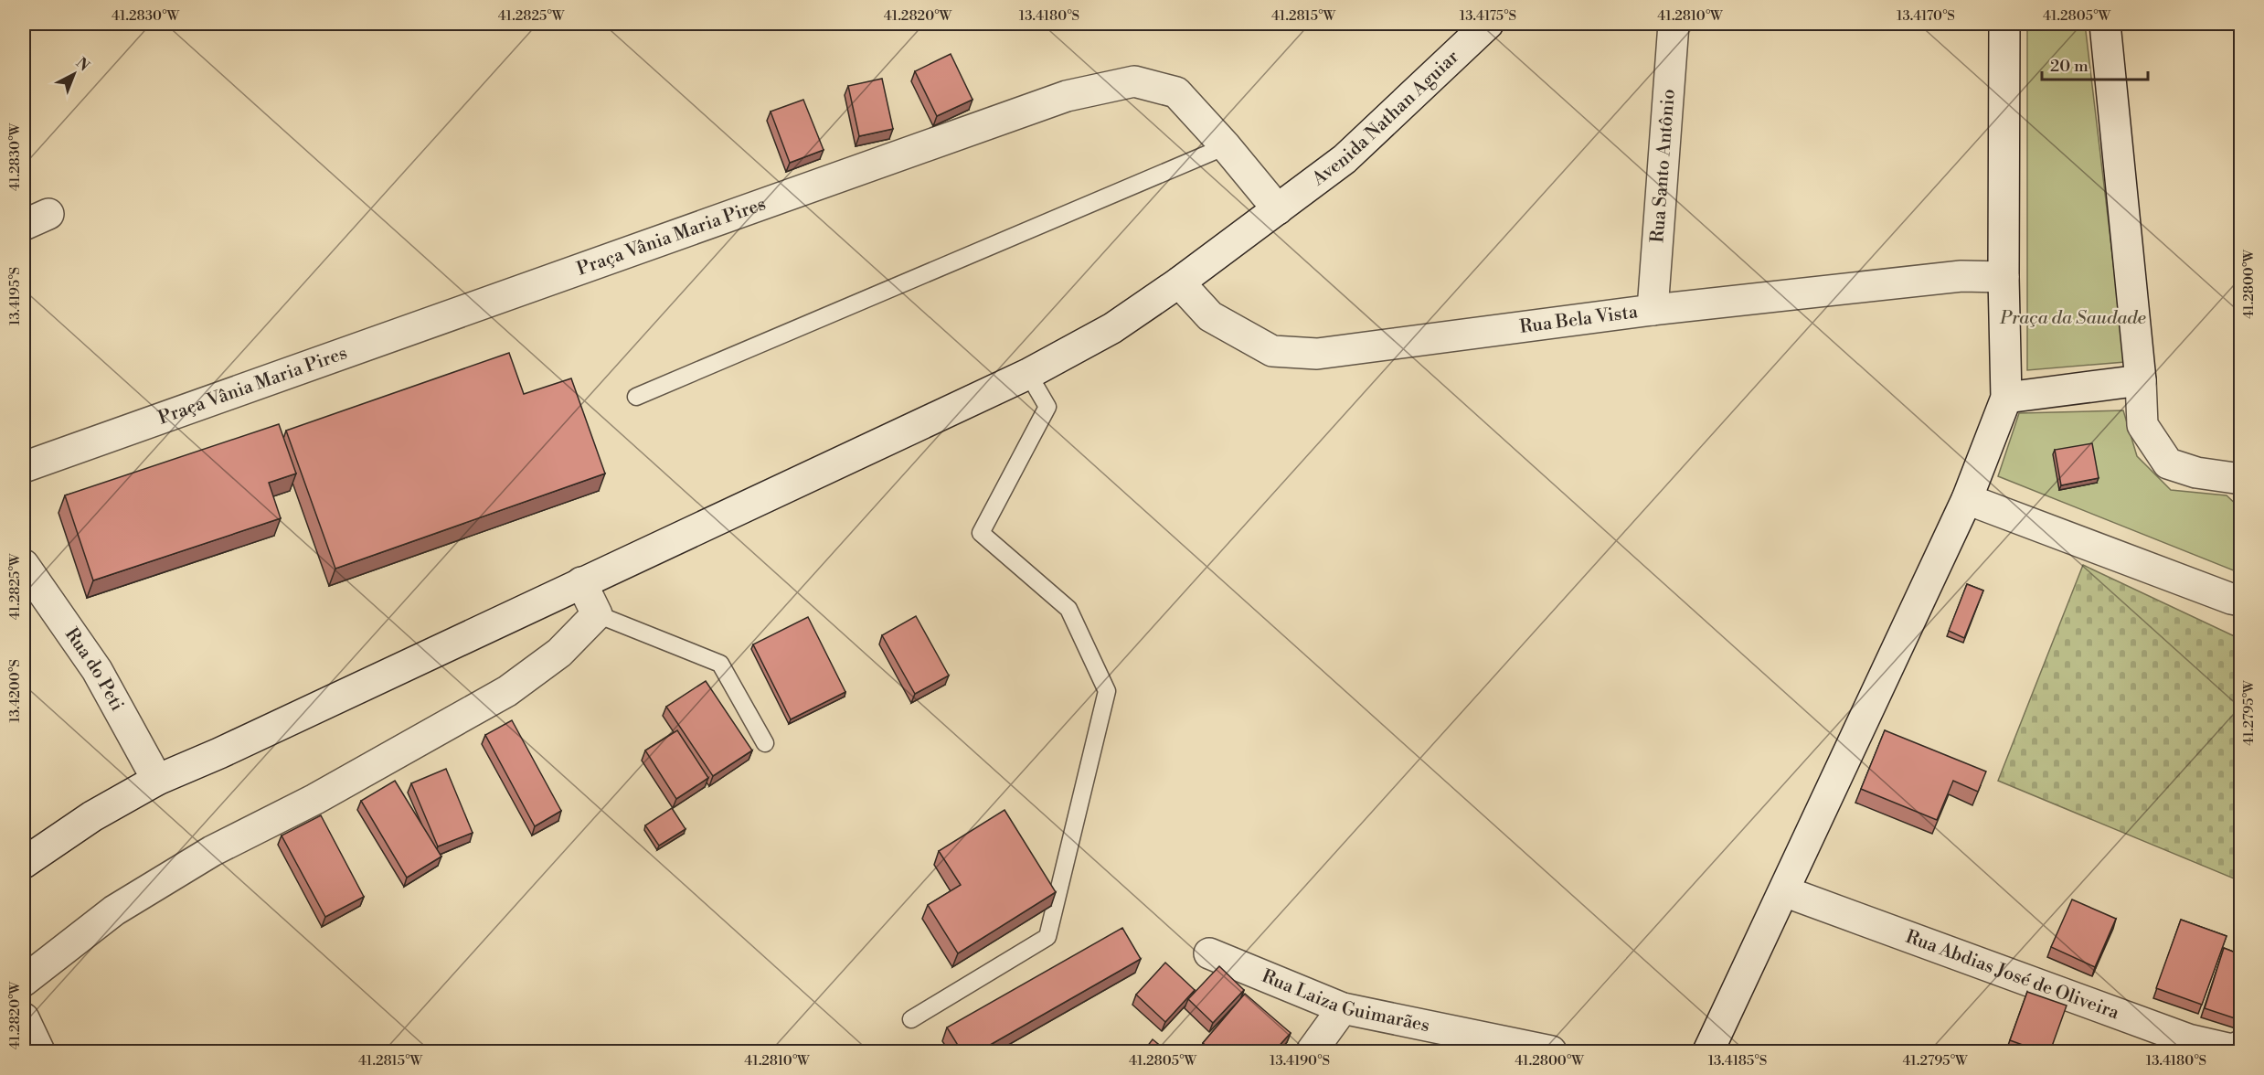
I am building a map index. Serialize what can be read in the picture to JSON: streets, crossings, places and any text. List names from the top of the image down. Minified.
{"streets":{"street":["Avenida Nathan Aguiar","Rua Santo Antônio","Praça Vânia Maria Pires","Rua Bela Vista","Rua do Peti","Rua Abdias José de Oliveira","Rua Laiza Guimarães"]},"crossings":[["Avenida Nathan Aguiar","Praça Vânia Maria Pires"],["Avenida Nathan Aguiar","Rua Bela Vista"],["Avenida Nathan Aguiar","Rua do Peti"],["Rua Santo Antônio","Rua Bela Vista"]],"parks":["Praça da Saudade"],"scale_bar":"20 m","north":"top right","coordinates":["41.2830°W","41.2825°W","41.2820°W","13.4180°S","41.2815°W","13.4175°S","41.2810°W","13.4170°S","41.2805°W","41.2800°W","13.4195°S","13.4200°S","41.2795°W","13.4190°S","13.4185°S"]}
